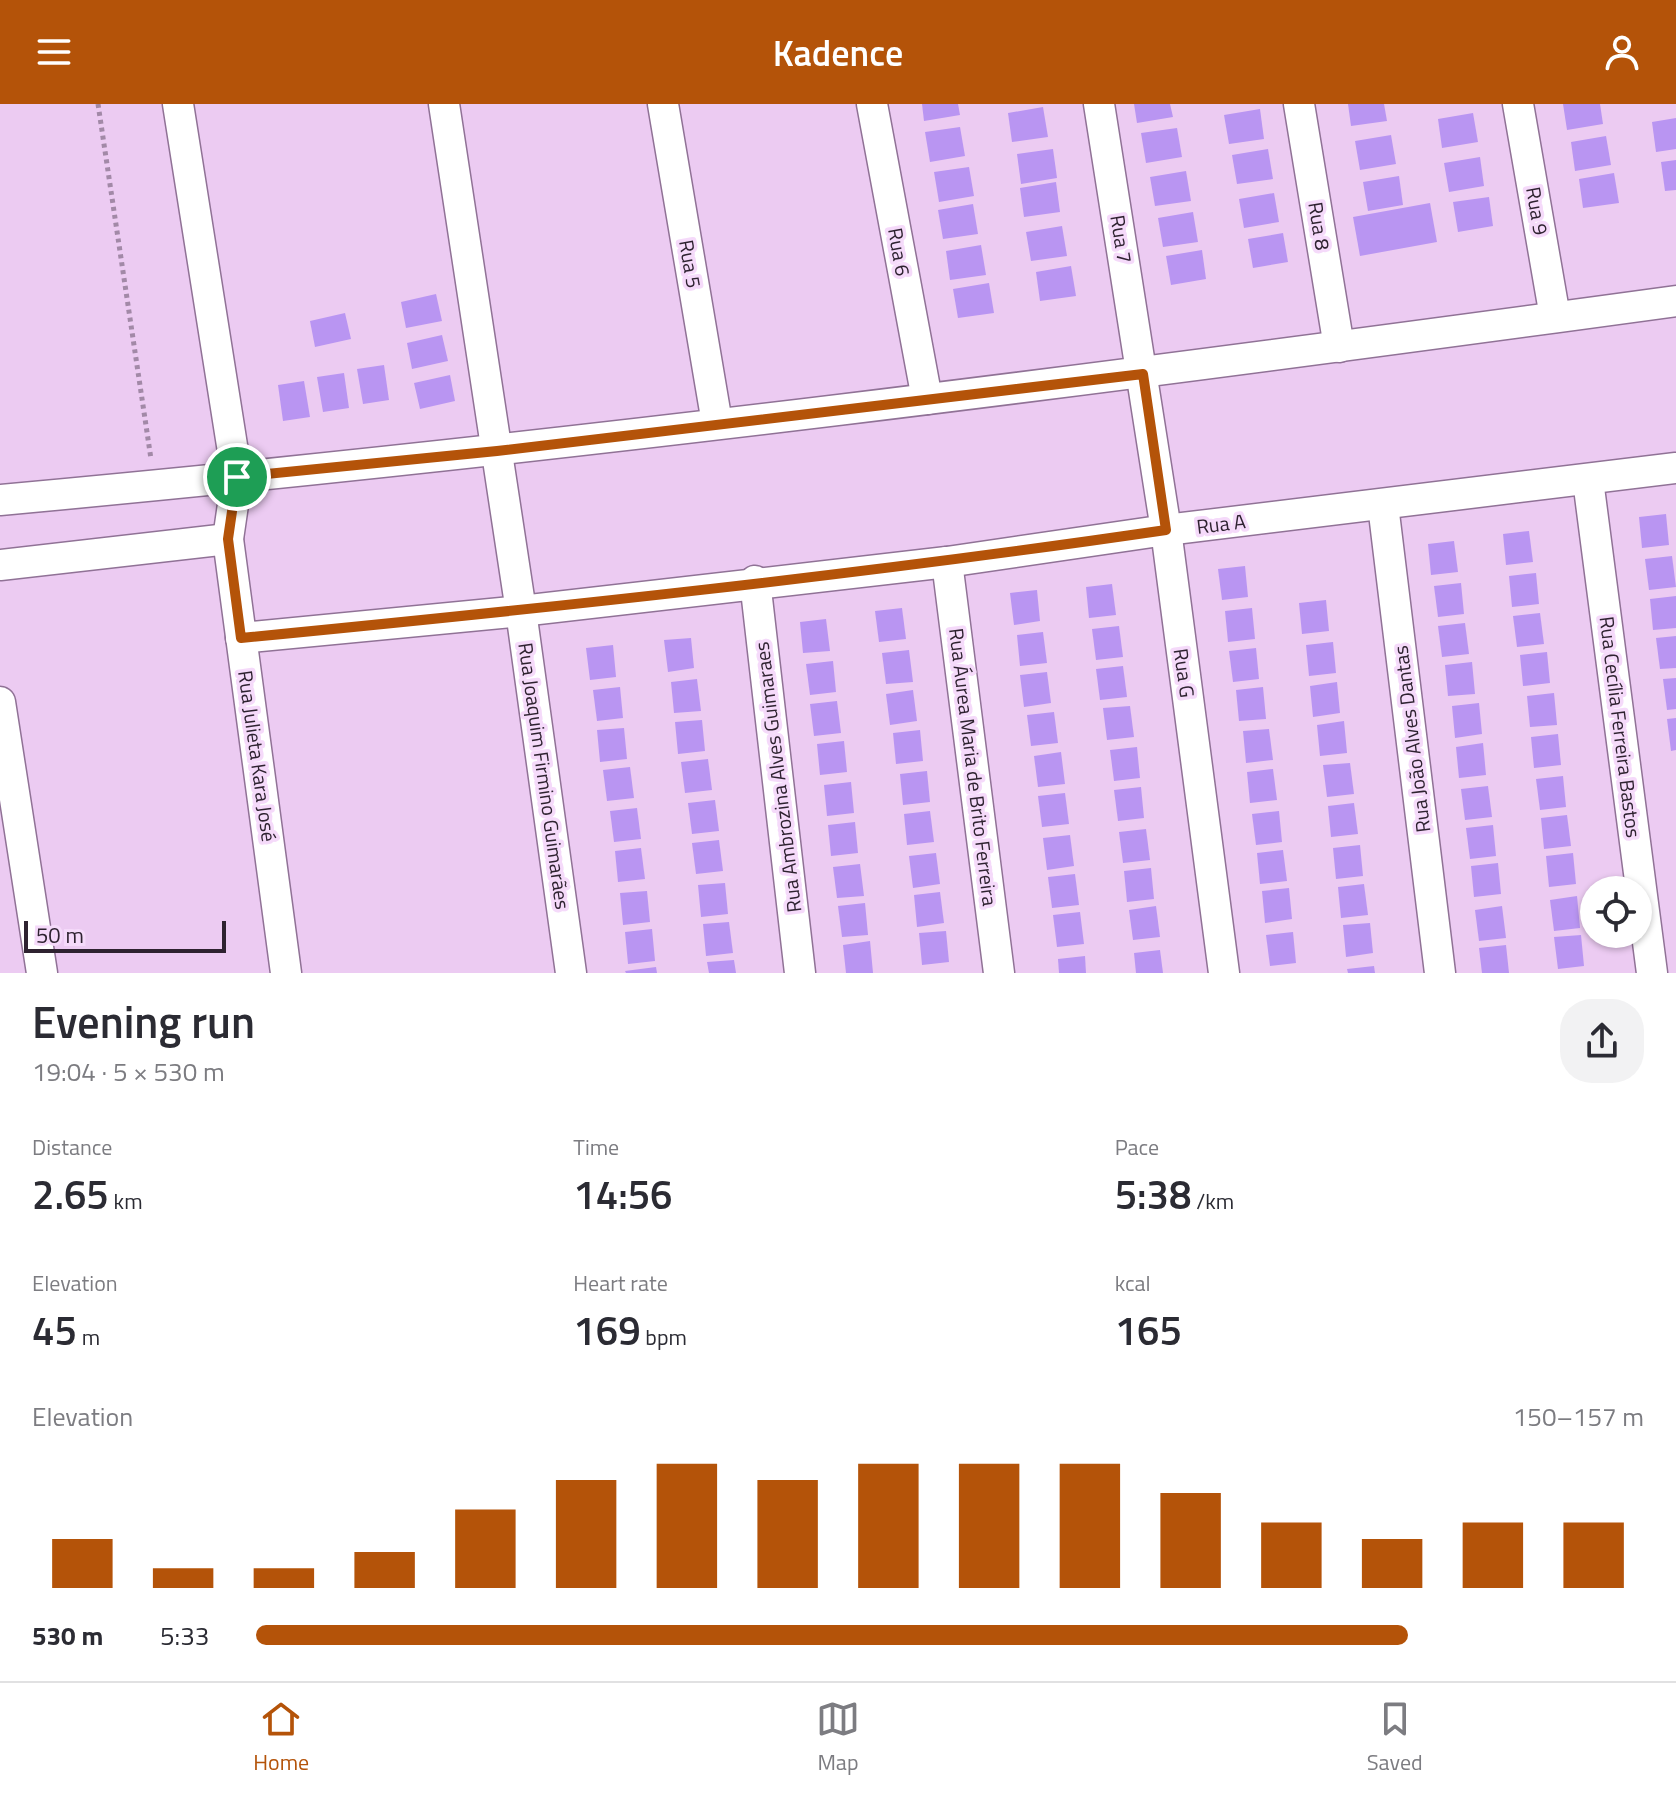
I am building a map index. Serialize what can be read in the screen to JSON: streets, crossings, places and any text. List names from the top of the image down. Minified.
{"streets":{"street":["Rua 9","Rua 8","Rua 7","Rua 6","Rua 5","Rua A","Rua G","Rua Cecília Ferreira Bastos","Rua João Alves Dantas","Rua Julieta Kara José","Rua Áurea Maria de Brito Ferreira","Rua Joaquim Firmino Guimarães","Rua Ambrozina Alves Guimaraes"]},"crossings":[["Rua 7","Rua G"],["Rua A","Rua G"],["Rua A","Rua Cecília Ferreira Bastos"],["Rua A","Rua João Alves Dantas"],["Rua A","Rua Julieta Kara José"],["Rua A","Rua Áurea Maria de Brito Ferreira"],["Rua A","Rua Joaquim Firmino Guimarães"],["Rua A","Rua Ambrozina Alves Guimaraes"]],"scale_bar":"50 m","page":{"header":"Kadence","scale":"50 m","heading":["Evening run","19:04 · 5 × 530 m"],"stats":[["Distance","2.65 km"],["Time","14:56"],["Pace","5:38 /km"],["Elevation","45 m"],["Heart rate","169 bpm"],["kcal","165"]],"chart":["Elevation","150–157 m"],"list":[{"name":"530 m","note":"5:33"}],"tabs":["Home","Map","Saved"]}}
